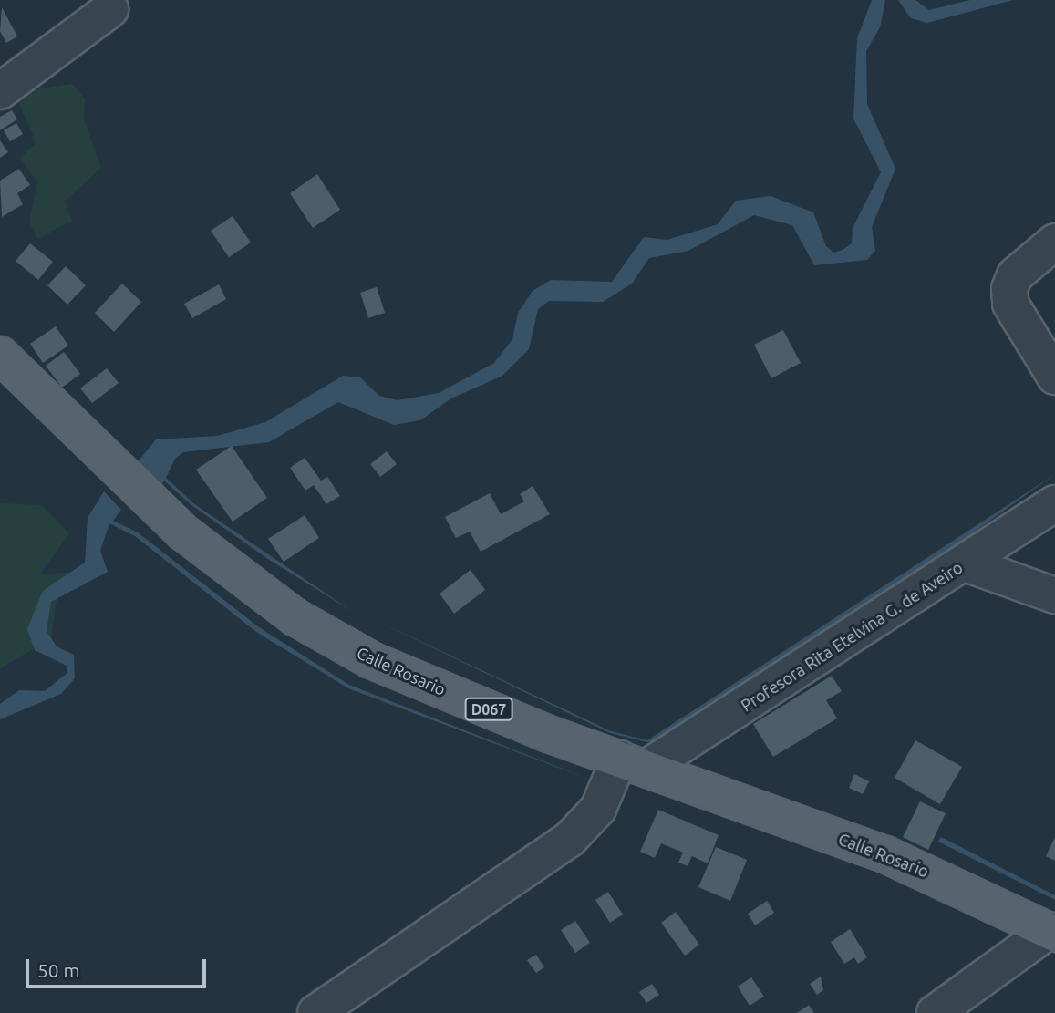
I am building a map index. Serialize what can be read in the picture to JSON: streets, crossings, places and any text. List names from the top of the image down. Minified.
{"streets":{"main road":["Calle Rosario","D067"],"street":["Profesora Rita Etelvina G. de Aveiro"]},"crossings":[["Profesora Rita Etelvina G. de Aveiro","Calle Rosario"]],"scale_bar":"50 m"}
